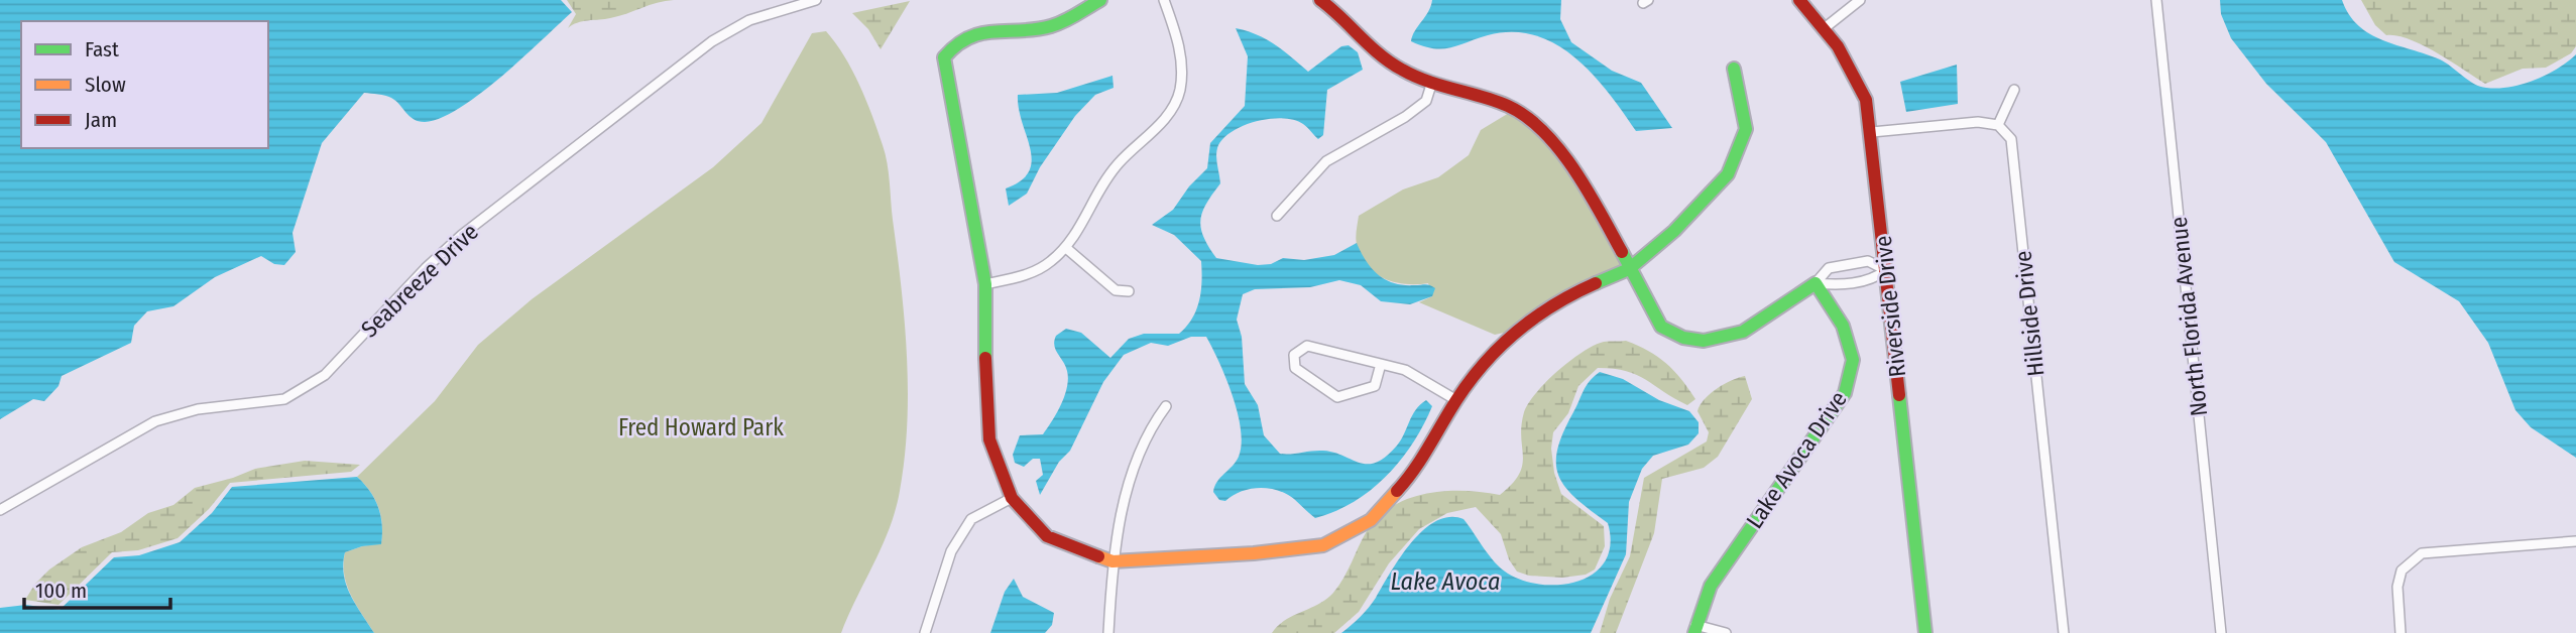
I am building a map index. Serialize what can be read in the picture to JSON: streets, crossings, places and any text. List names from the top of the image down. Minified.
{"streets":{"street":["Seabreeze Drive","Riverside Drive","Hillside Drive","North Florida Avenue","Lake Avoca Drive"]},"water":["Lake Avoca"],"parks":["Fred Howard Park"],"legend":["Fast","Slow","Jam"],"scale_bar":"100 m"}
